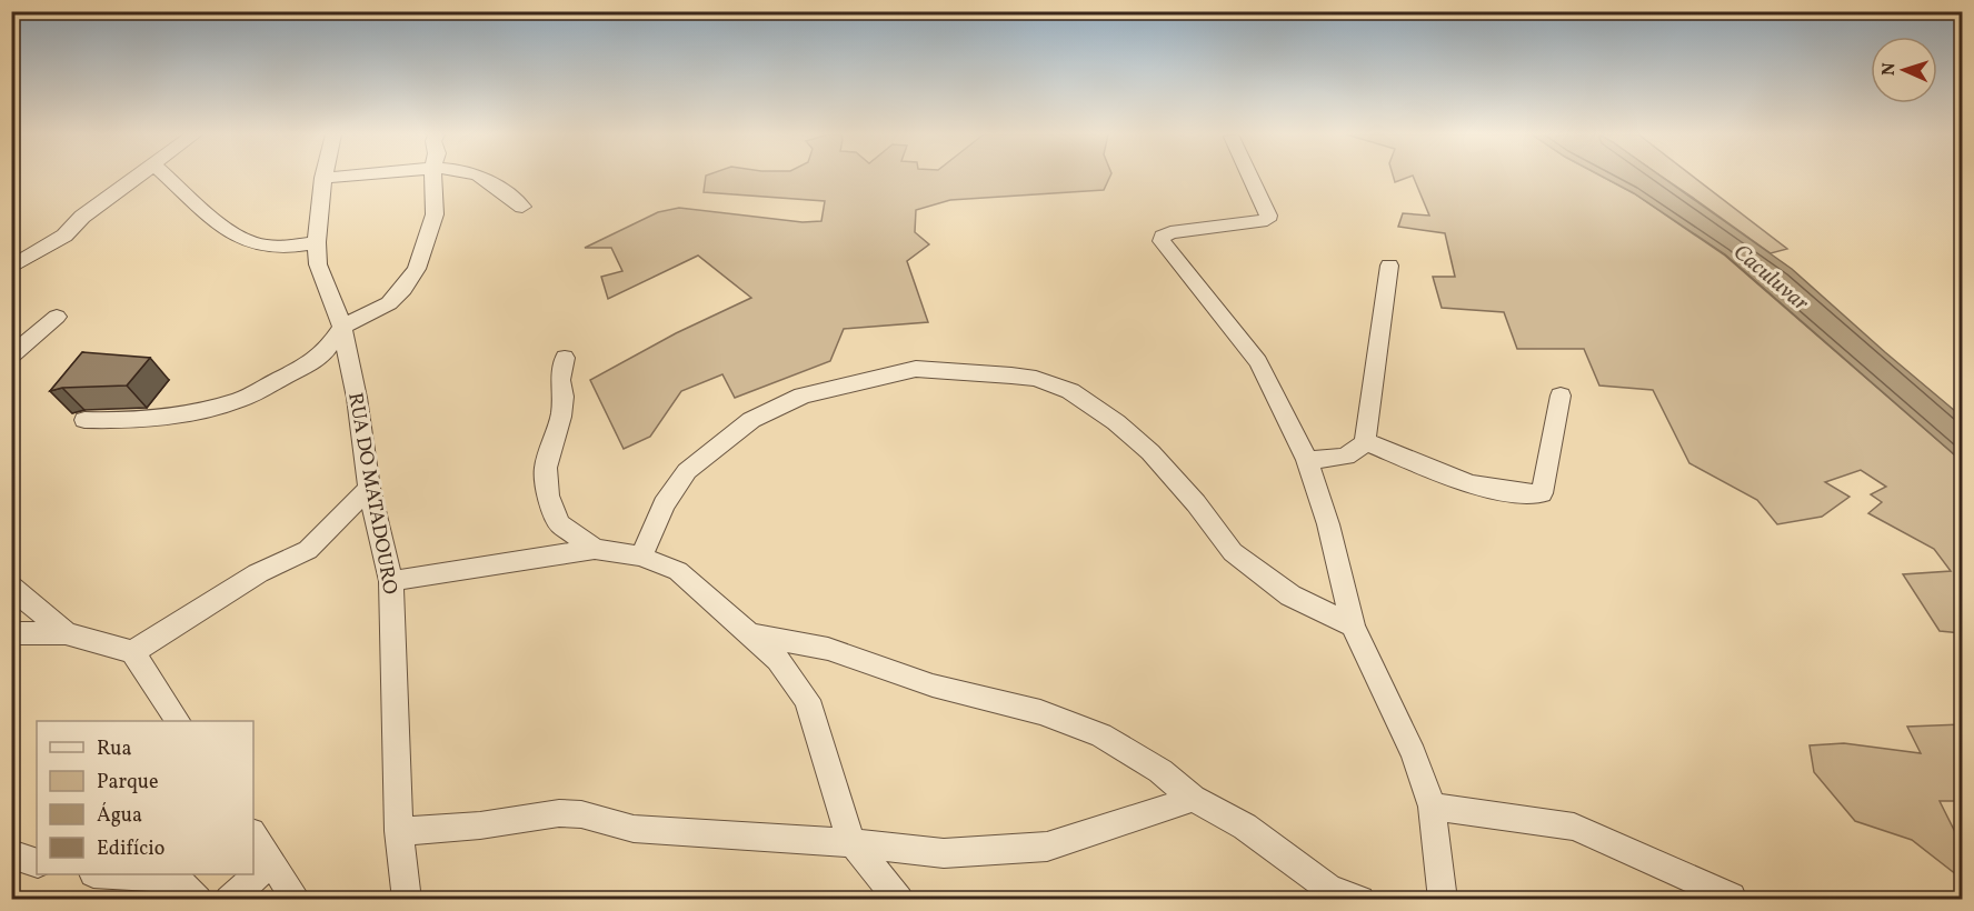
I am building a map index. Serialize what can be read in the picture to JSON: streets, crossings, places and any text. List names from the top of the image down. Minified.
{"streets":{"street":["RUA DO MATADOURO"]},"water":["Caculuvar"],"legend":["Rua","Parque","Água","Edifício"],"north":"left"}
